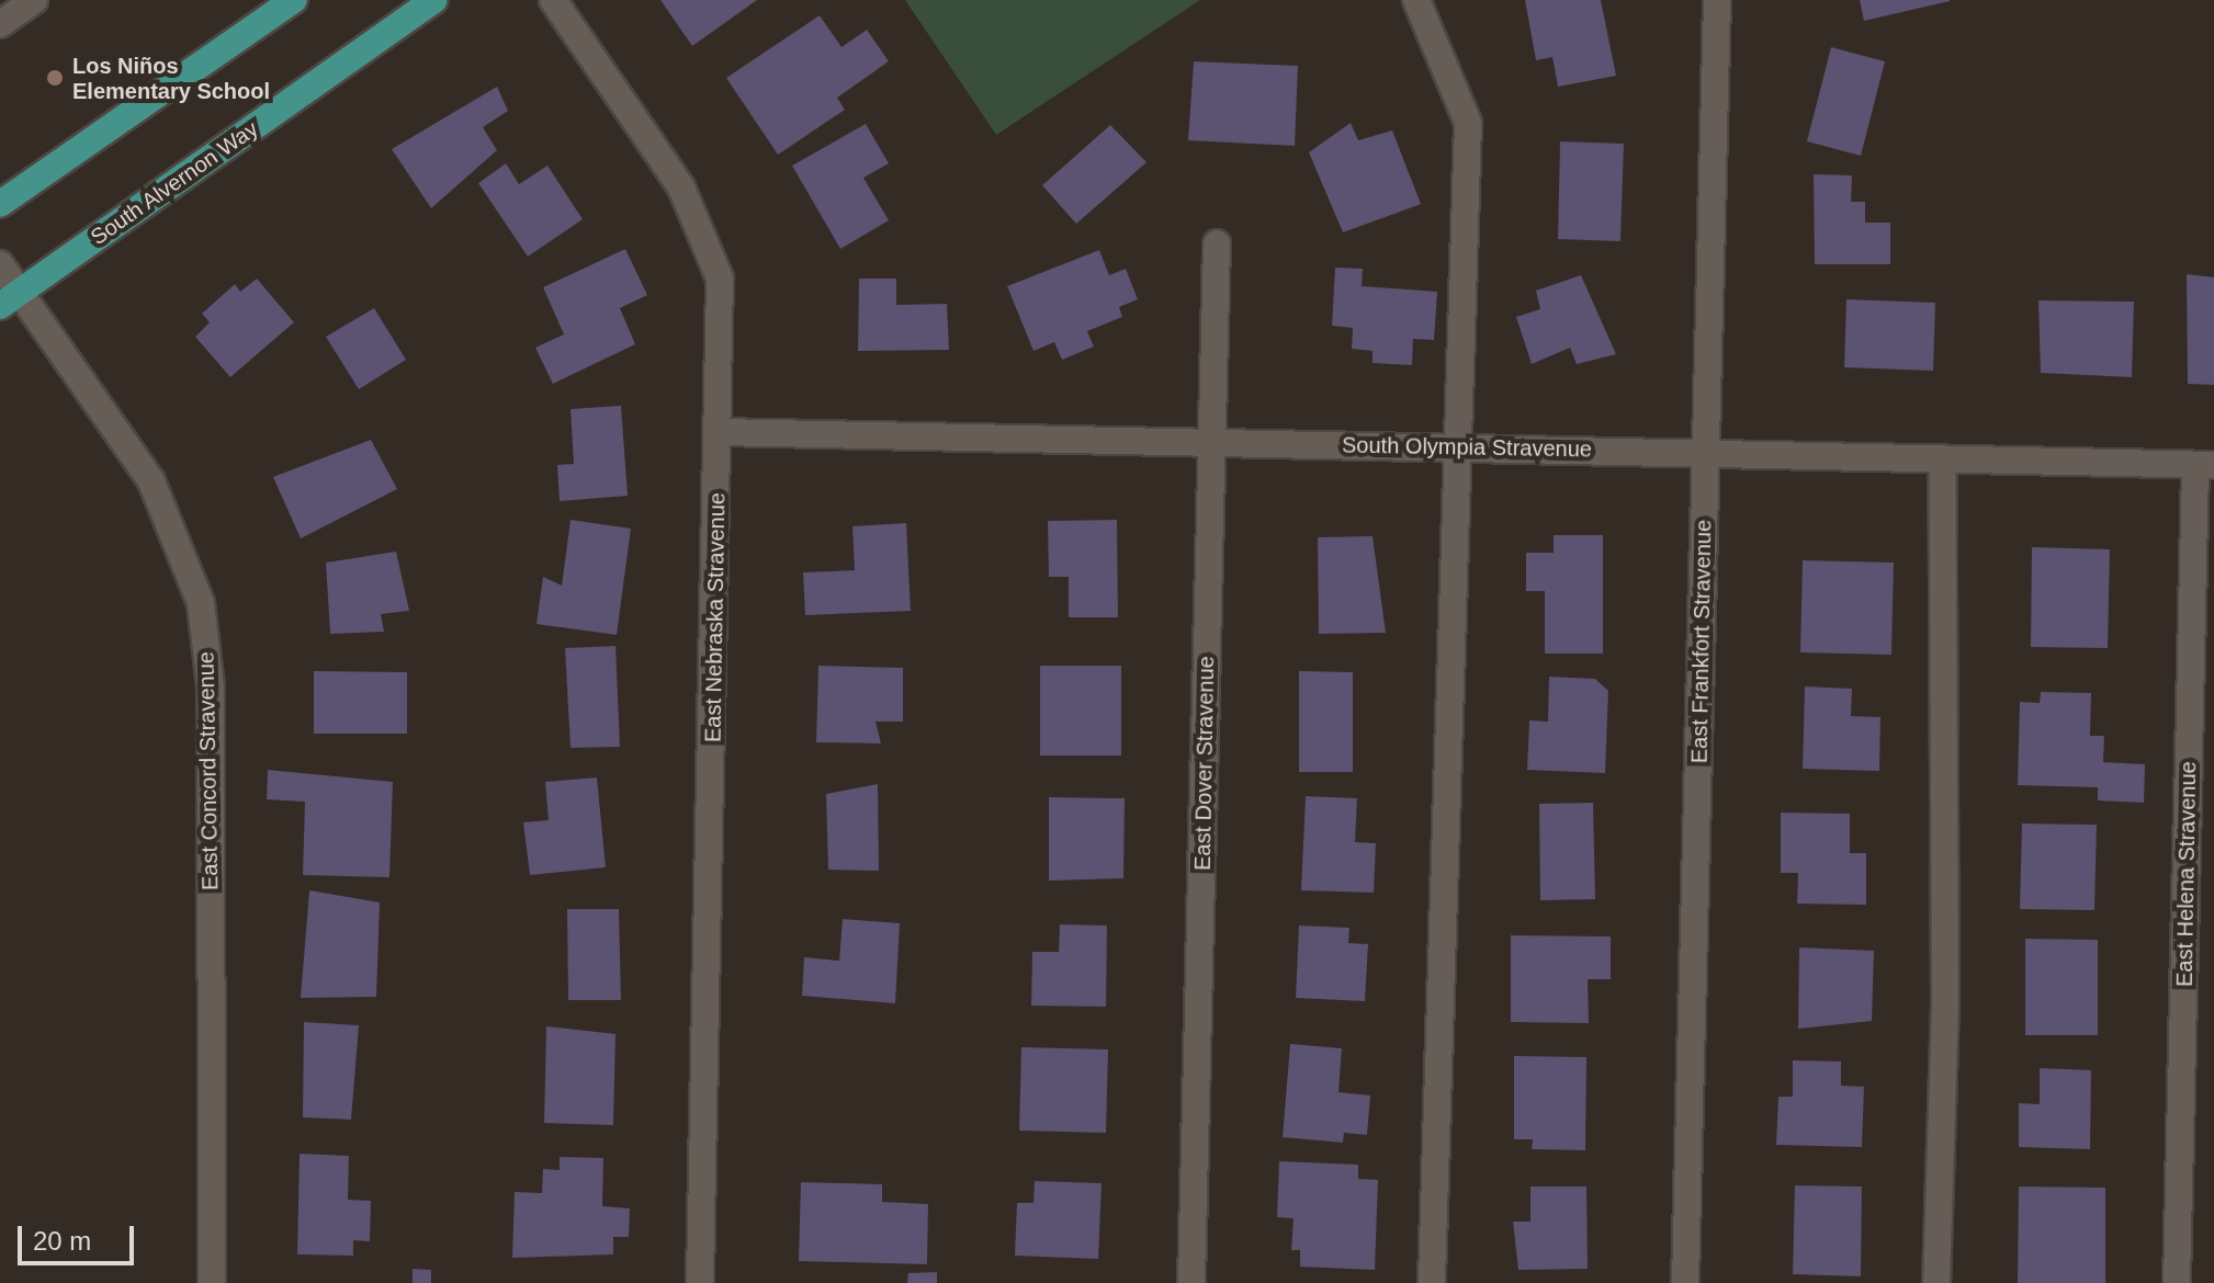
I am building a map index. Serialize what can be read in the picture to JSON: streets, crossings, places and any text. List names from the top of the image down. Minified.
{"streets":{"main road":["South Alvernon Way"],"street":["South Olympia Stravenue","East Nebraska Stravenue","East Frankfort Stravenue","East Dover Stravenue","East Concord Stravenue","East Helena Stravenue"]},"crossings":[["South Alvernon Way","East Concord Stravenue"],["South Olympia Stravenue","East Nebraska Stravenue"],["South Olympia Stravenue","East Frankfort Stravenue"],["South Olympia Stravenue","East Dover Stravenue"],["South Olympia Stravenue","East Helena Stravenue"]],"places":["Los Niños Elementary School"],"scale_bar":"20 m"}
